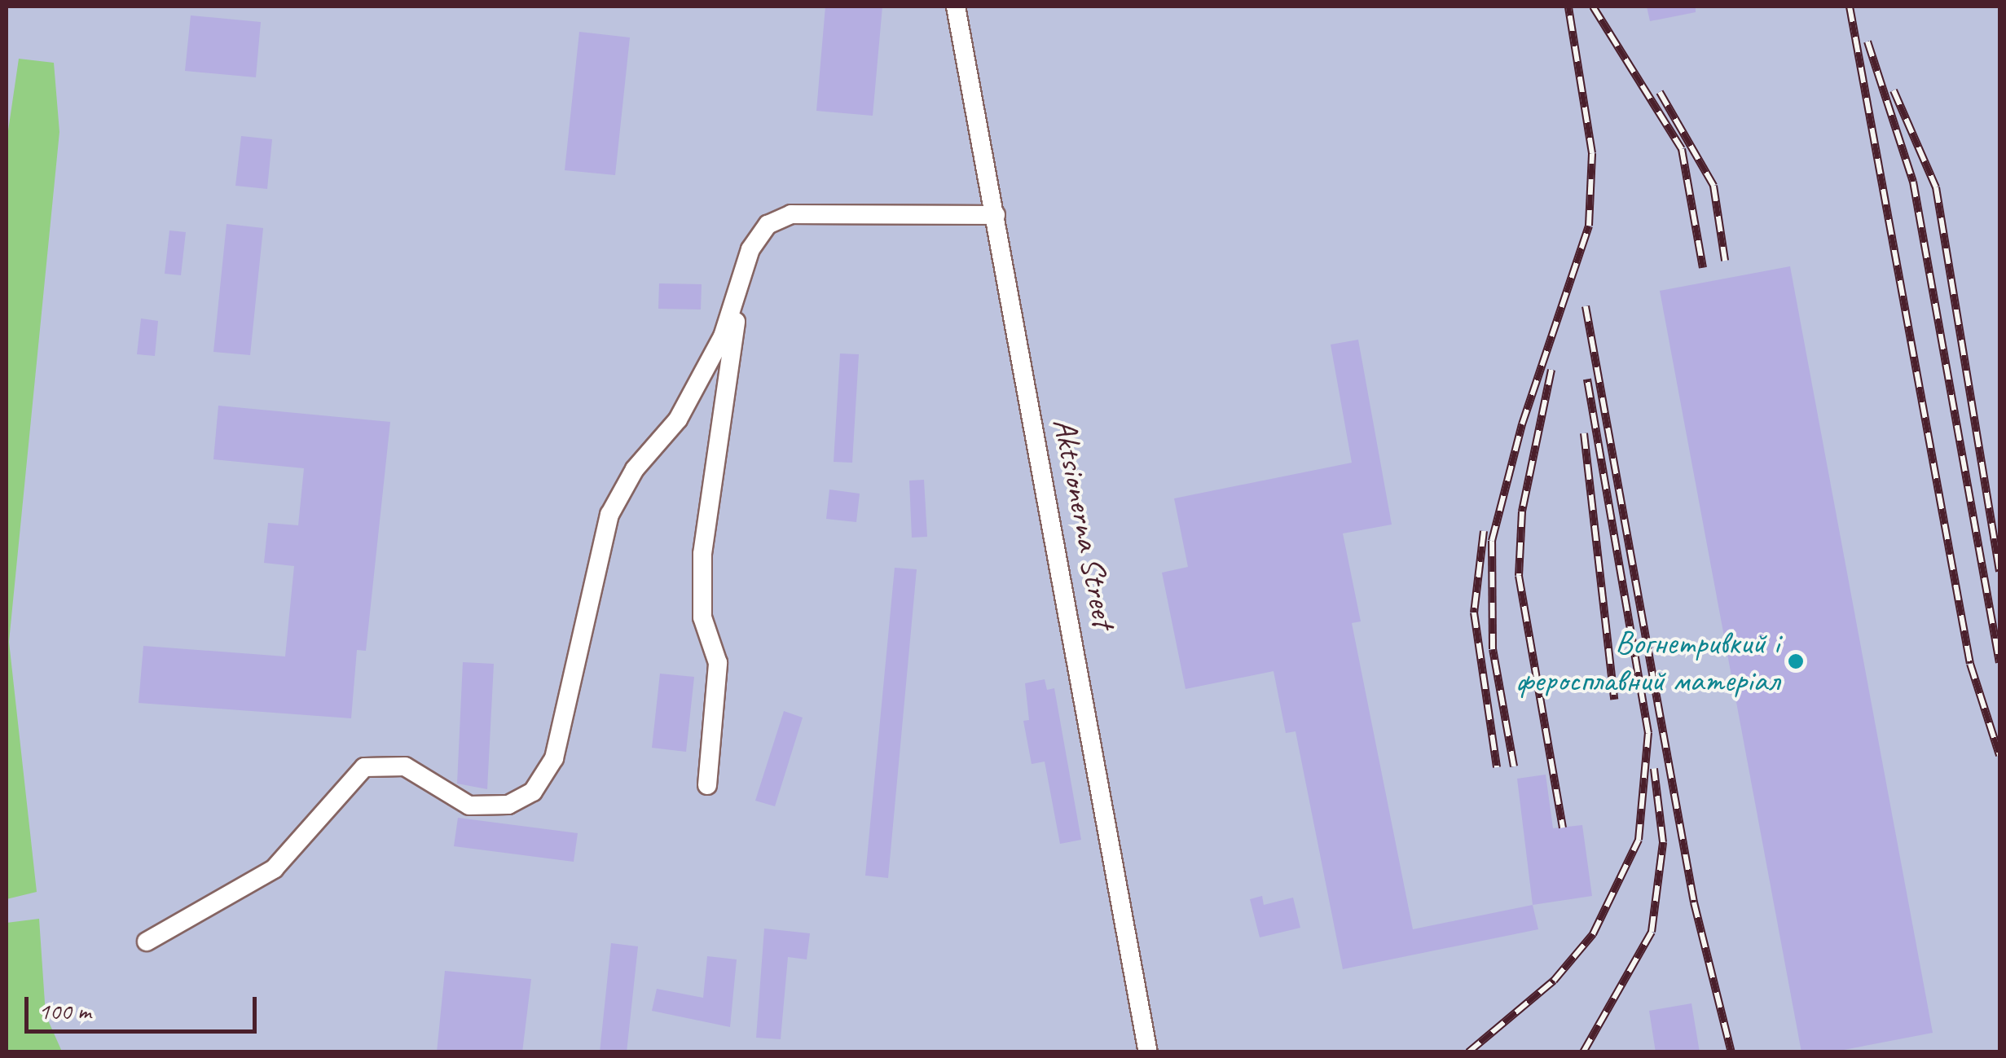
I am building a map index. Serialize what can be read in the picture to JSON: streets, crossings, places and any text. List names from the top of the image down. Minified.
{"streets":{"street":["Aktsionerna Street"]},"places":["Вогнетривкий і феросплавний матеріал"],"scale_bar":"100 m"}
